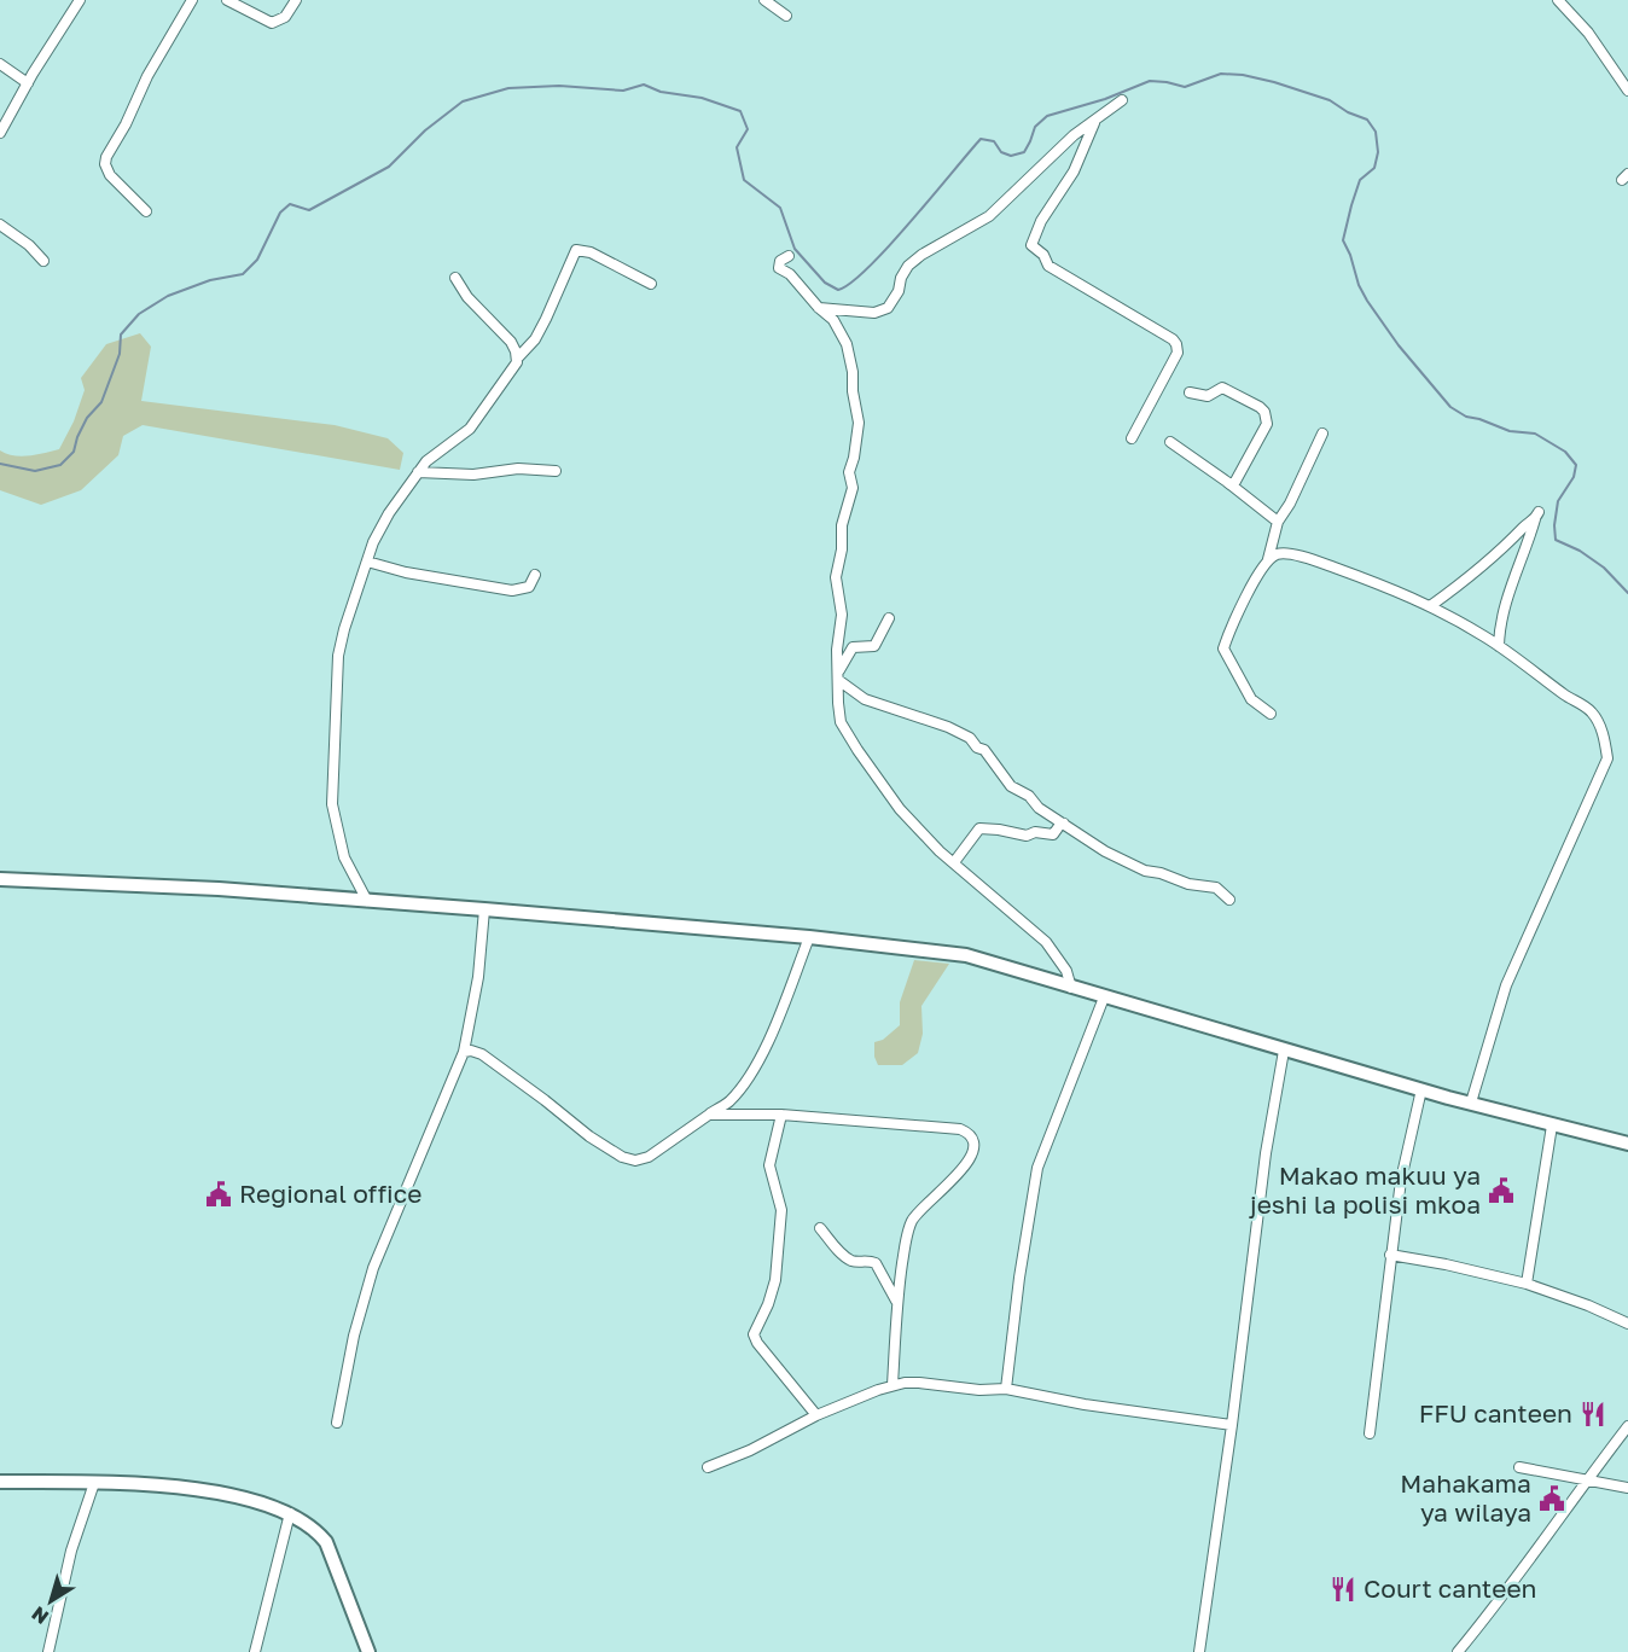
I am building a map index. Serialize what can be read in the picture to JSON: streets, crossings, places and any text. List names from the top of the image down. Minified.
{"places":{"public building":["Makao makuu ya jeshi la polisi mkoa","Regional office","Mahakama ya wilaya"],"restaurant":["FFU canteen","Court canteen"]},"north":"bottom left"}
